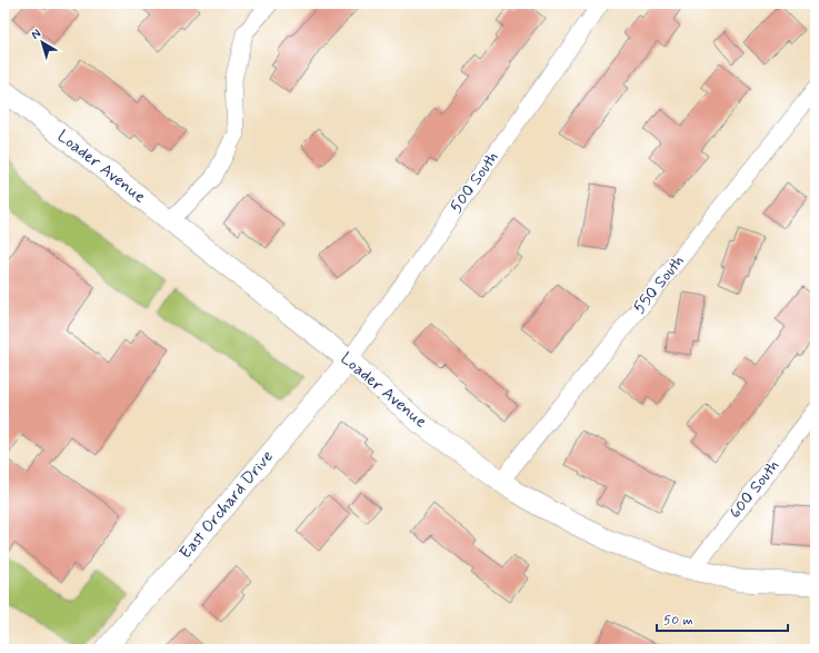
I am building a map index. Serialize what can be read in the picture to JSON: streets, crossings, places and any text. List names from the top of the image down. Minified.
{"streets":{"street":["Loader Avenue","500 South","550 South","600 South","East Orchard Drive"]},"crossings":[["Loader Avenue","500 South"],["Loader Avenue","550 South"],["Loader Avenue","600 South"],["Loader Avenue","East Orchard Drive"],["500 South","East Orchard Drive"]],"scale_bar":"50 m","north":"top left"}
